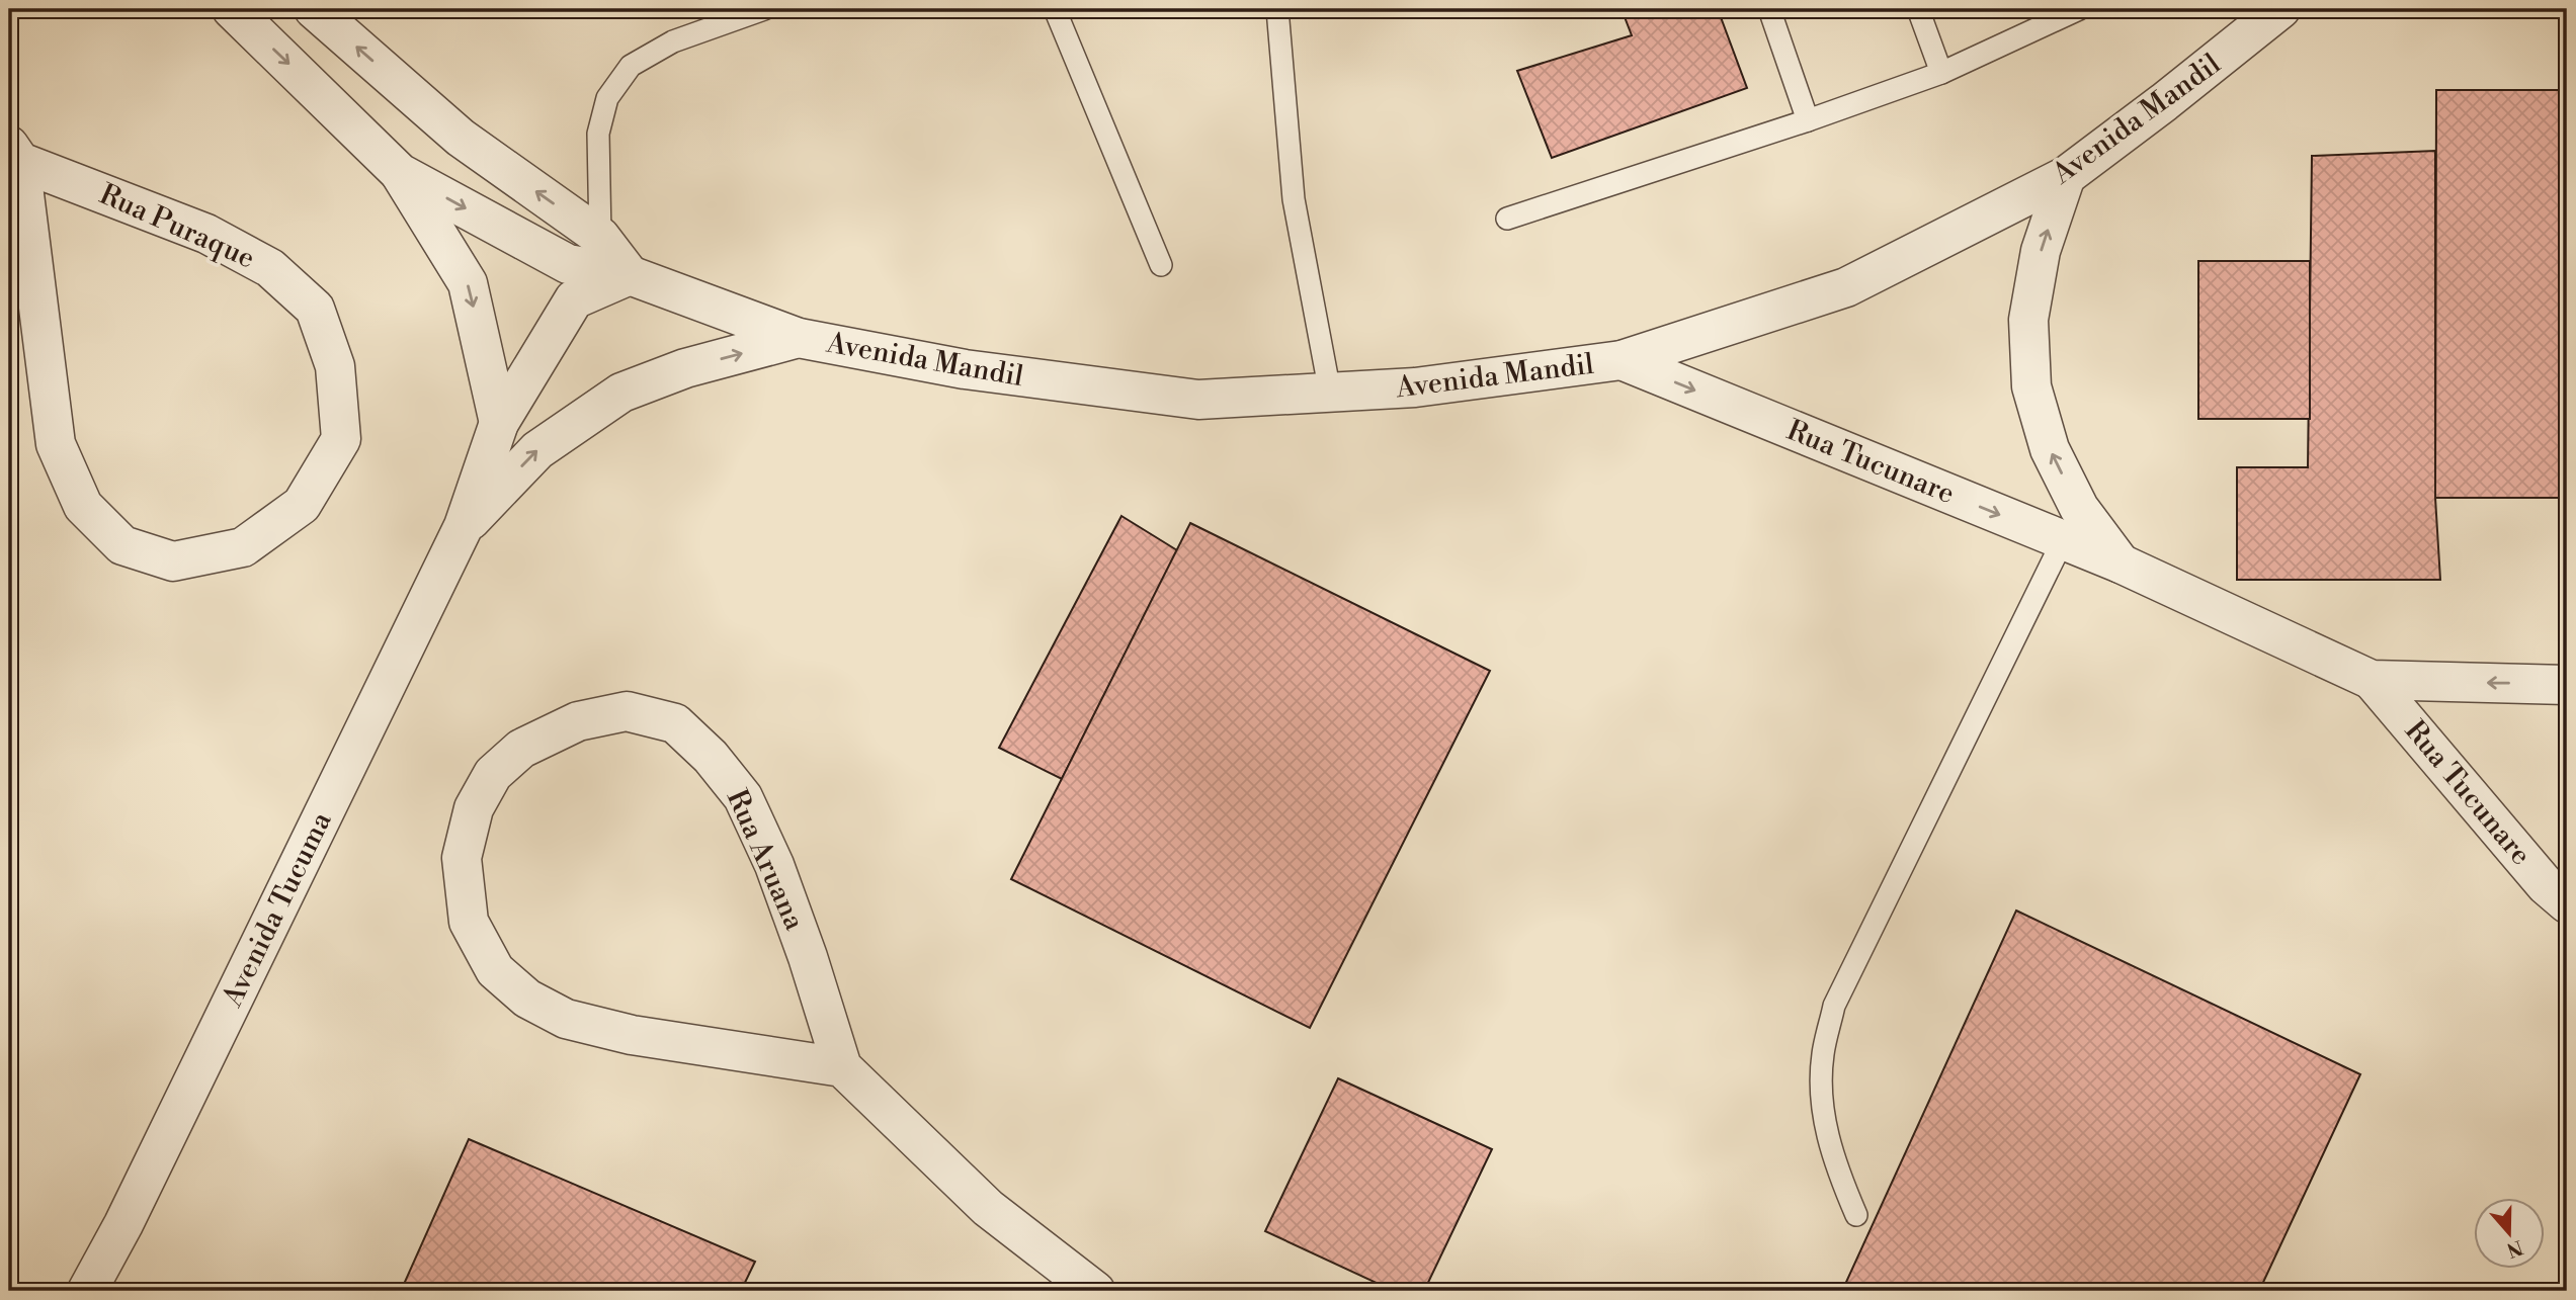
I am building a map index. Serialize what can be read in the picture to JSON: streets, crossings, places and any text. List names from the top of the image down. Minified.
{"streets":{"street":["Avenida Mandil","Rua Puraque","Rua Tucunare","Rua Aruana","Avenida Tucuma"]},"crossings":[["Avenida Mandil","Rua Tucunare"],["Avenida Mandil","Avenida Tucuma"]],"north":"bottom"}
